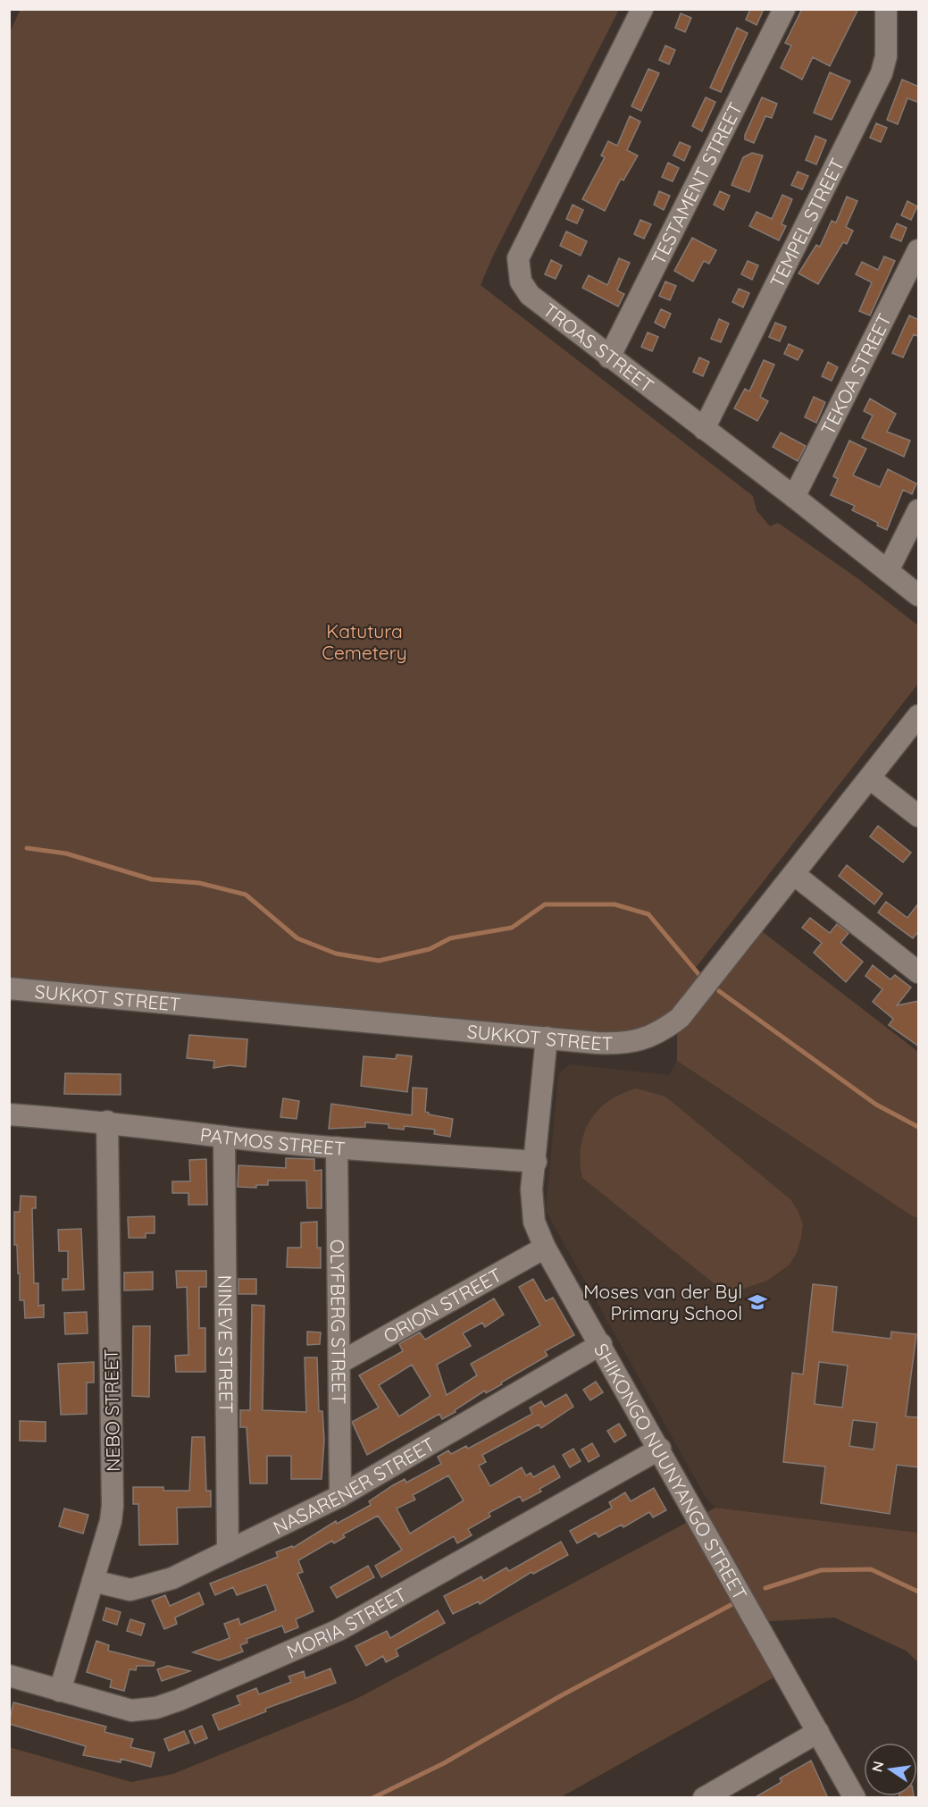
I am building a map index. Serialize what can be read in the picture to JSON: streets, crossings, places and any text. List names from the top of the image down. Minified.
{"streets":{"street":["TESTAMENT STREET","TEMPEL STREET","TROAS STREET","TEKOA STREET","SUKKOT STREET","PATMOS STREET","ORION STREET","OLYFBERG STREET","NINEVE STREET","NEBO STREET","SHIKONGO NUUNYANGO STREET","NASARENER STREET","MORIA STREET"]},"crossings":[["TESTAMENT STREET","TROAS STREET"],["TEMPEL STREET","TROAS STREET"],["TROAS STREET","TEKOA STREET"],["SUKKOT STREET","SHIKONGO NUUNYANGO STREET"],["PATMOS STREET","OLYFBERG STREET"],["PATMOS STREET","NINEVE STREET"],["PATMOS STREET","NEBO STREET"],["PATMOS STREET","SHIKONGO NUUNYANGO STREET"],["ORION STREET","OLYFBERG STREET"],["ORION STREET","SHIKONGO NUUNYANGO STREET"],["OLYFBERG STREET","NASARENER STREET"],["NINEVE STREET","NASARENER STREET"],["NEBO STREET","NASARENER STREET"],["NEBO STREET","MORIA STREET"],["SHIKONGO NUUNYANGO STREET","NASARENER STREET"],["SHIKONGO NUUNYANGO STREET","MORIA STREET"]],"parks":["Katutura Cemetery"],"places":{"school or university":["Moses van der Byl Primary School"]},"north":"left"}
